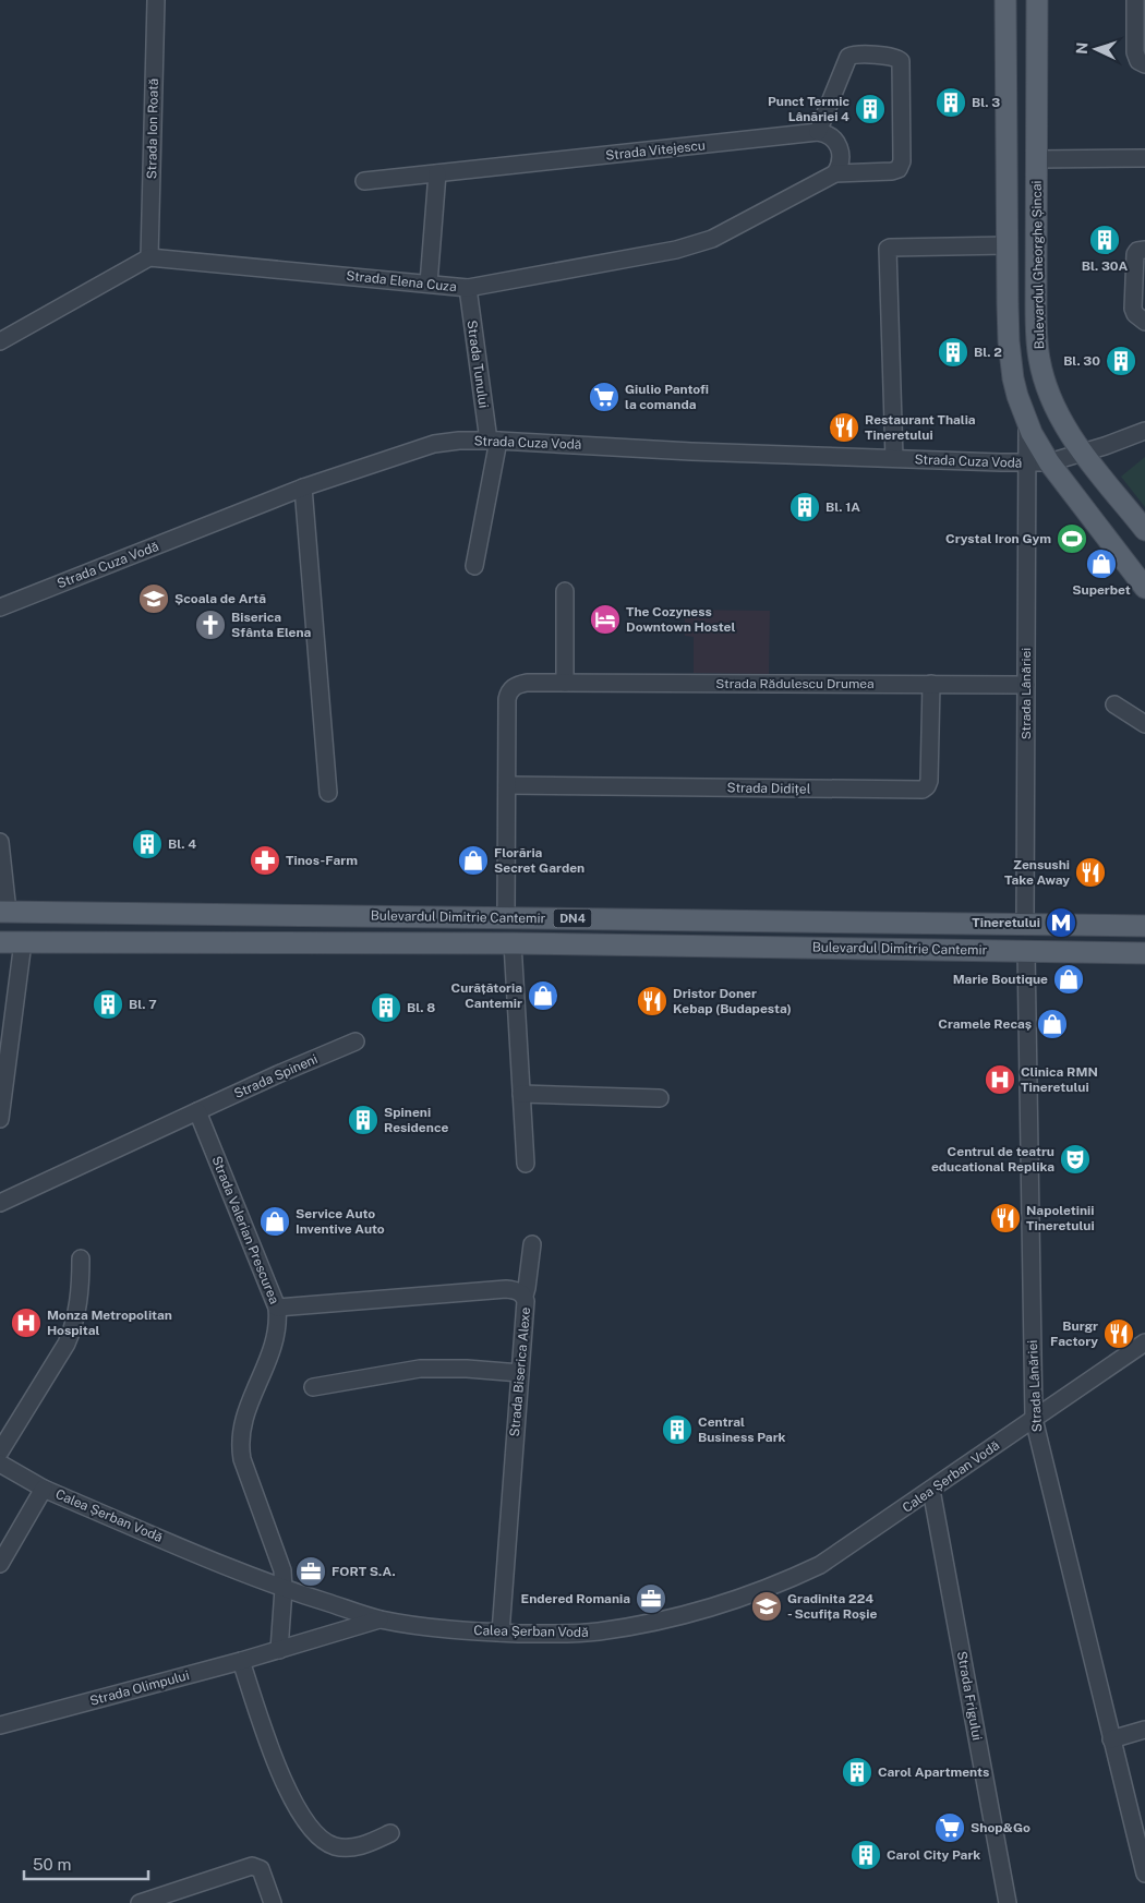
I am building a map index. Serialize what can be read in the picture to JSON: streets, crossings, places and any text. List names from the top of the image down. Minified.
{"streets":{"main road":["Bulevardul Gheorghe Șincai","Bulevardul Dimitrie Cantemir","DN4"],"street":["Strada Ion Roată","Strada Vitejescu","Strada Elena Cuza","Strada Tunului","Strada Cuza Vodă","Strada Rădulescu Drumea","Strada Lânăriei","Strada Didițel","Strada Spineni","Strada Valerian Prescurea","Strada Biserica Alexe","Calea Șerban Vodă","Strada Olimpului","Strada Frigului"]},"crossings":[["Strada Ion Roată","Strada Elena Cuza"],["Bulevardul Gheorghe Șincai","Strada Cuza Vodă"],["Strada Elena Cuza","Strada Tunului"],["Strada Tunului","Strada Cuza Vodă"],["Strada Cuza Vodă","Strada Lânăriei"],["Strada Rădulescu Drumea","Strada Lânăriei"],["Strada Rădulescu Drumea","Strada Didițel"],["Strada Rădulescu Drumea","Bulevardul Dimitrie Cantemir"],["Strada Lânăriei","Bulevardul Dimitrie Cantemir"],["Strada Lânăriei","Calea Șerban Vodă"],["Strada Spineni","Strada Valerian Prescurea"],["Strada Valerian Prescurea","Strada Biserica Alexe"],["Strada Valerian Prescurea","Calea Șerban Vodă"],["Strada Biserica Alexe","Calea Șerban Vodă"],["Calea Șerban Vodă","Strada Olimpului"],["Calea Șerban Vodă","Strada Frigului"]],"places":{"building":["Bl. 3","Punct Termic Lânăriei 4","Bl. 30A","Bl. 2","Bl. 30","Bl. 1A","Bl. 4","Bl. 7","Bl. 8","Spineni Residence","Central Business Park","Carol Apartments","Carol City Park"],"supermarket":["Giulio Pantofi la comanda","Shop&Go"],"restaurant":["Restaurant Thalia Tineretului","Zensushi Take Away","Dristor Doner Kebap (Budapesta)","Napoletinii Tineretului","Burgr Factory"],"sports":["Crystal Iron Gym"],"shop":["Superbet","Florăria Secret Garden","Marie Boutique","Curățătoria Cantemir","Cramele Recaș","Service Auto Inventive Auto"],"school or university":["Școala de Artă","Gradinita 224 - Scufița Roșie"],"hotel":["The Cozyness Downtown Hostel"],"church":["Biserica Sfânta Elena"],"pharmacy":["Tinos-Farm"],"metro station":["Tineretului"],"hospital":["Clinica RMN Tineretului","Monza Metropolitan Hospital"],"theatre":["Centrul de teatru educational Replika"],"office":["FORT S.A.","Endered Romania"]},"scale_bar":"50 m","north":"left"}
